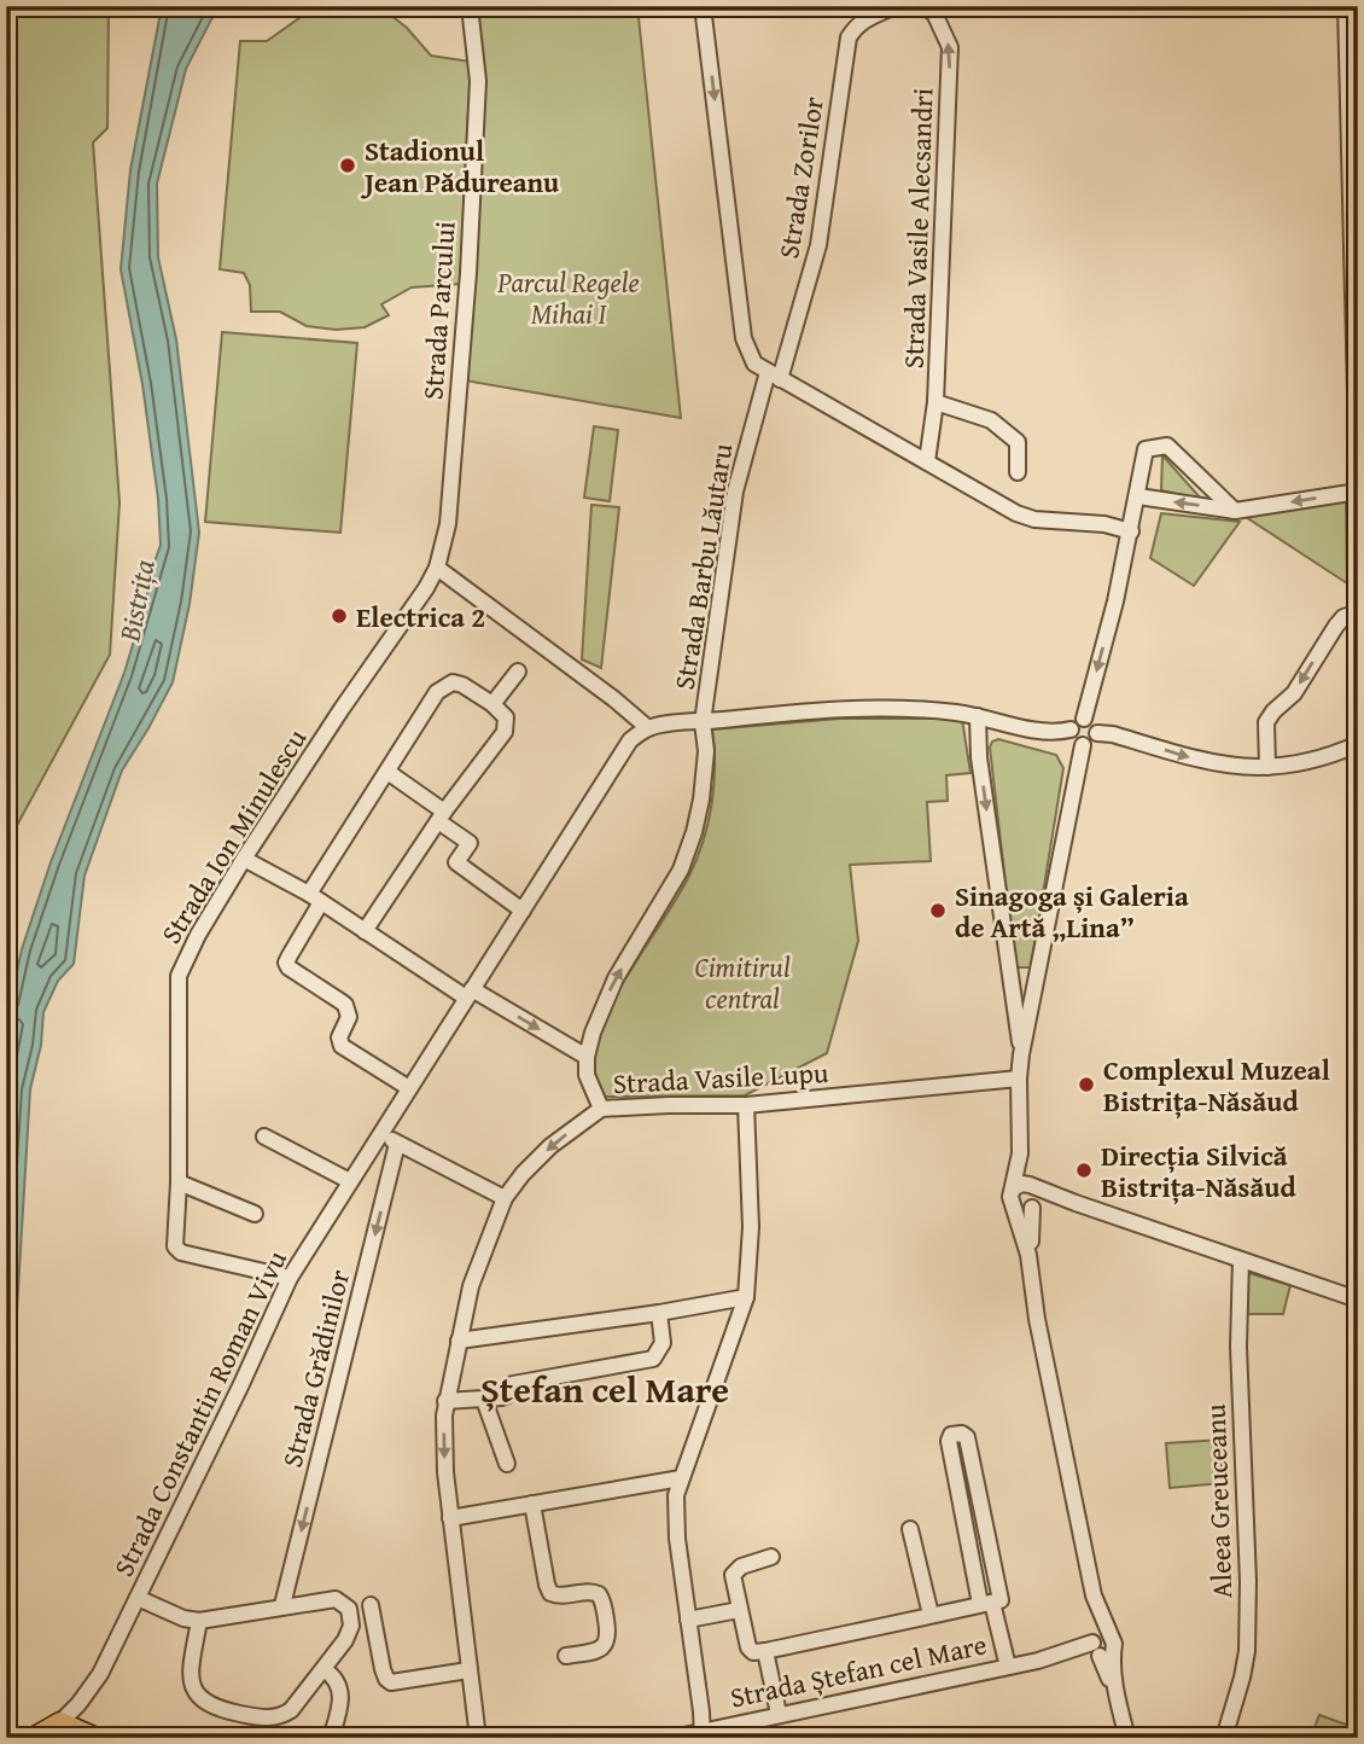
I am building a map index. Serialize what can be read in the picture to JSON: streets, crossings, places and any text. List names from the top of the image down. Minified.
{"streets":{"street":["Strada Zorilor","Strada Vasile Alecsandri","Strada Parcului","Strada Barbu Lăutaru","Strada Ion Minulescu","Strada Vasile Lupu","Strada Grădinilor","Strada Constantin Roman Vivu","Aleea Greuceanu","Strada Ștefan cel Mare"]},"crossings":[["Strada Zorilor","Strada Barbu Lăutaru"],["Strada Parcului","Strada Ion Minulescu"],["Strada Ion Minulescu","Strada Constantin Roman Vivu"]],"one_way":["Strada Vasile Alecsandri","Strada Barbu Lăutaru","Strada Grădinilor"],"districts":["Ștefan cel Mare"],"water":["Bistrița"],"parks":["Parcul Regele Mihai I","Cimitirul central"],"places":["Stadionul Jean Pădureanu","Electrica 2","Sinagoga și Galeria de Artă „Lina”","Complexul Muzeal Bistrița-Năsăud","Direcția Silvică Bistrița-Năsăud"]}
